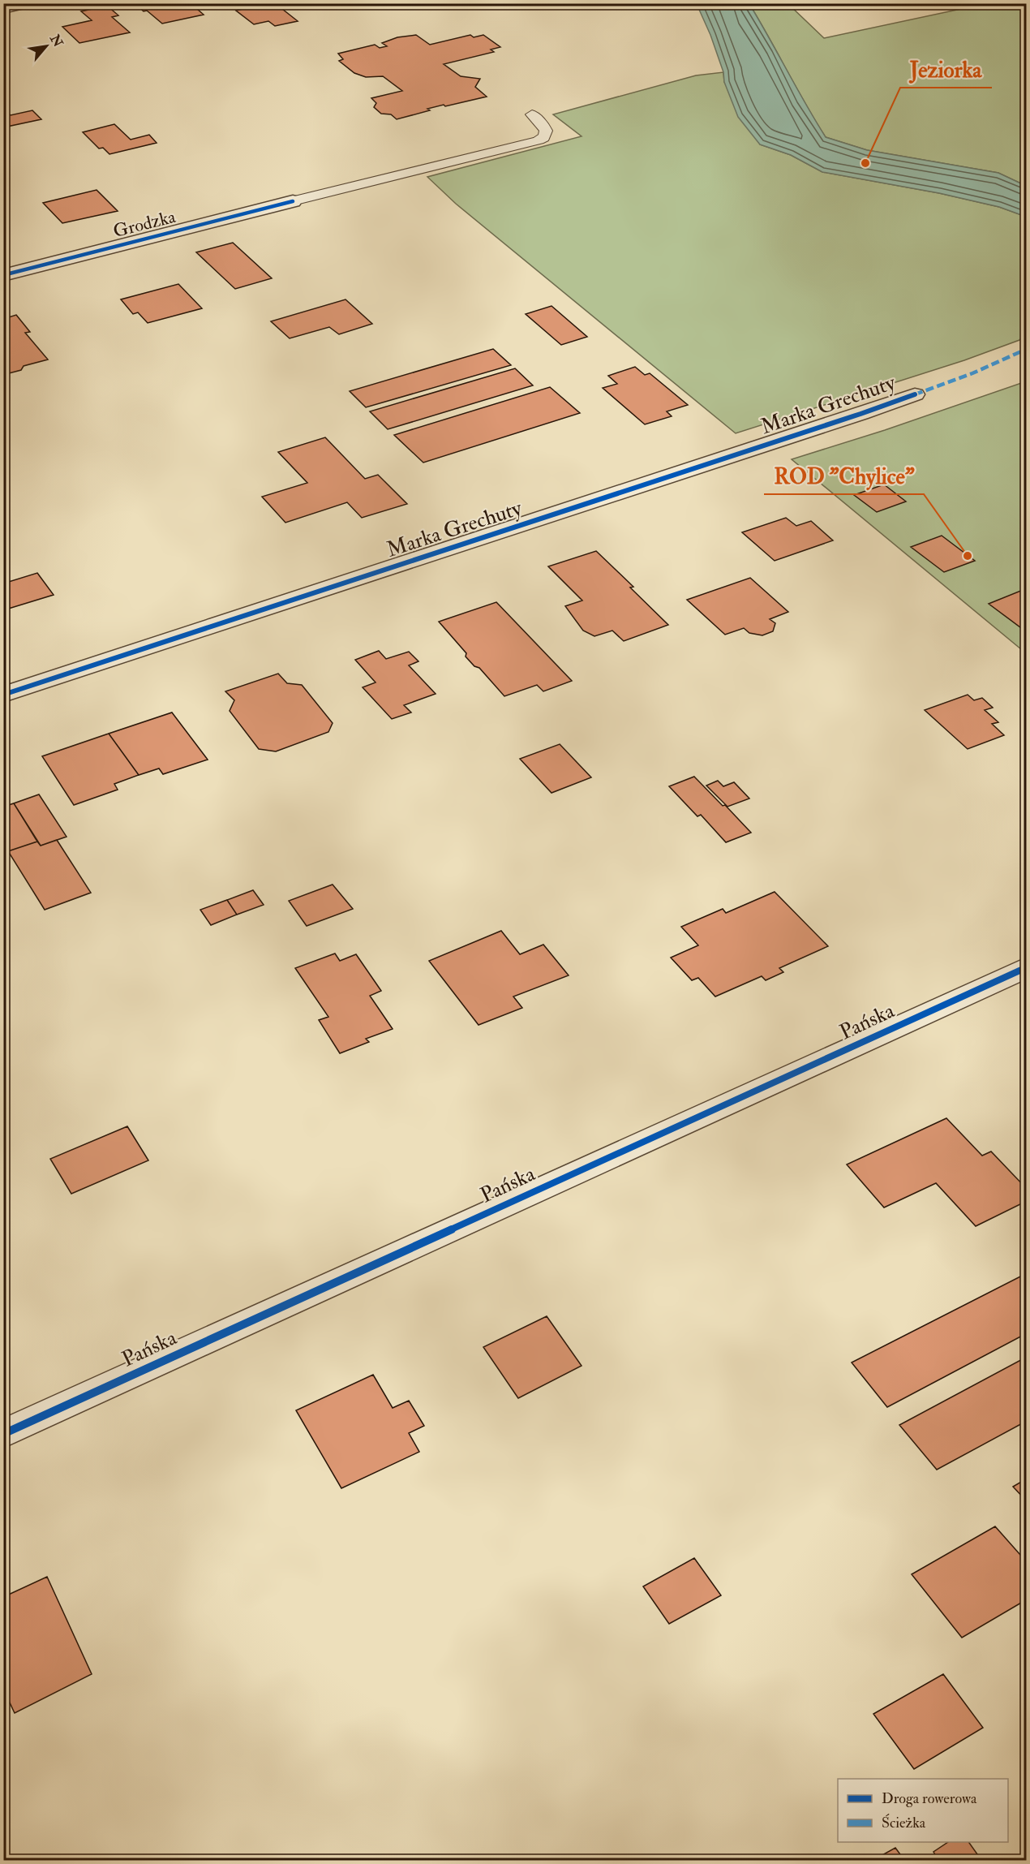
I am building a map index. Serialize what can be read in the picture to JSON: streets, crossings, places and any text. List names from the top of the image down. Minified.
{"streets":{"street":["Grodzka","Marka Grechuty","Pańska"]},"places":["Jeziorka","ROD \"Chylice\""],"legend":["Droga rowerowa","Ścieżka"],"north":"top right"}
